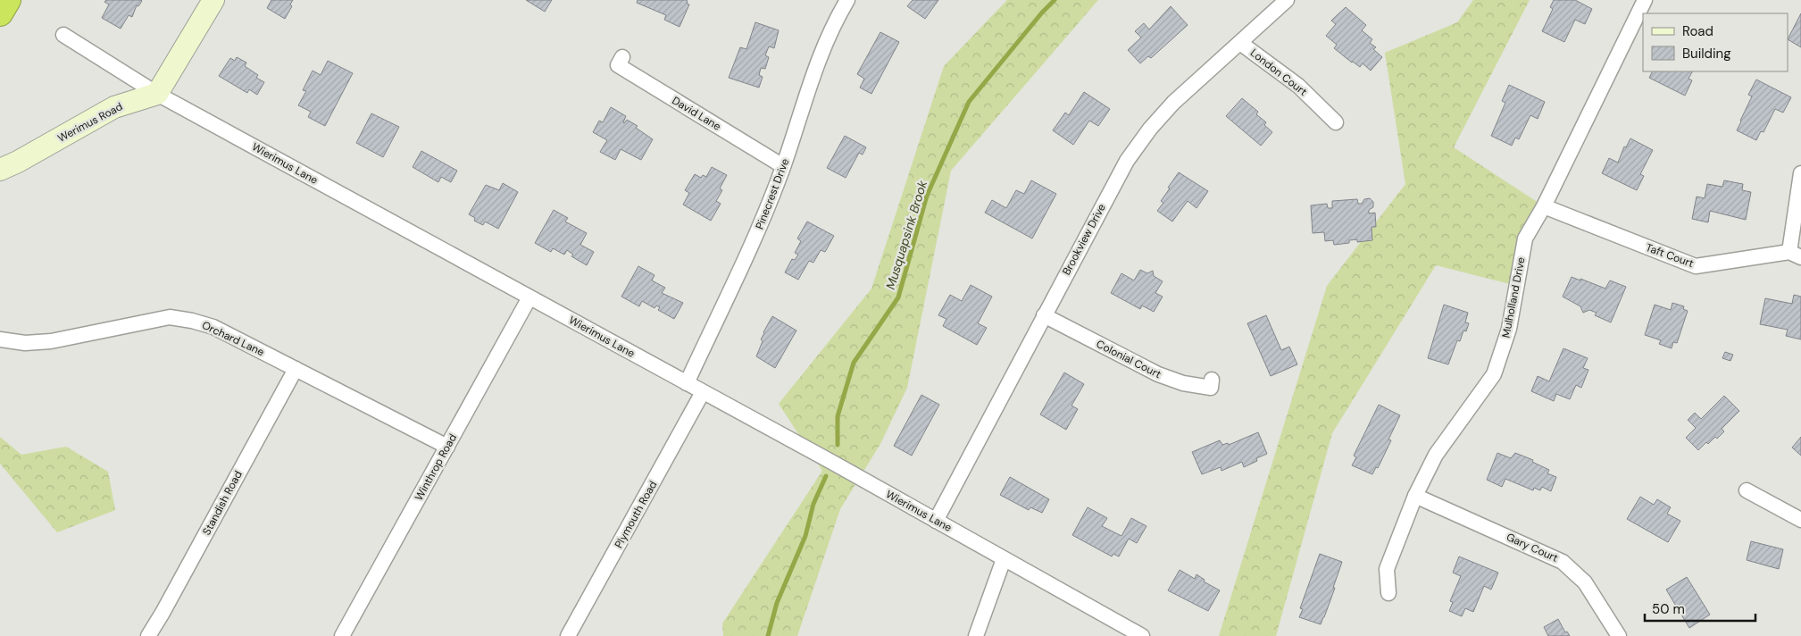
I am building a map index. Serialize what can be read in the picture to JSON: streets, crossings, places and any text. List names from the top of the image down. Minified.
{"streets":{"main road":["Werimus Road"],"street":["London Court","David Lane","Wierimus Lane","Pinecrest Drive","Brookview Drive","Taft Court","Mulholland Drive","Orchard Lane","Colonial Court","Winthrop Road","Standish Road","Plymouth Road","Gary Court"]},"crossings":[["London Court","Brookview Drive"],["David Lane","Pinecrest Drive"],["Werimus Road","Wierimus Lane"],["Wierimus Lane","Pinecrest Drive"],["Wierimus Lane","Brookview Drive"],["Wierimus Lane","Winthrop Road"],["Wierimus Lane","Plymouth Road"],["Brookview Drive","Colonial Court"],["Taft Court","Mulholland Drive"],["Mulholland Drive","Gary Court"],["Orchard Lane","Winthrop Road"],["Orchard Lane","Standish Road"]],"water":["Musquapsink Brook"],"legend":["Road","Building"],"scale_bar":"50 m"}
